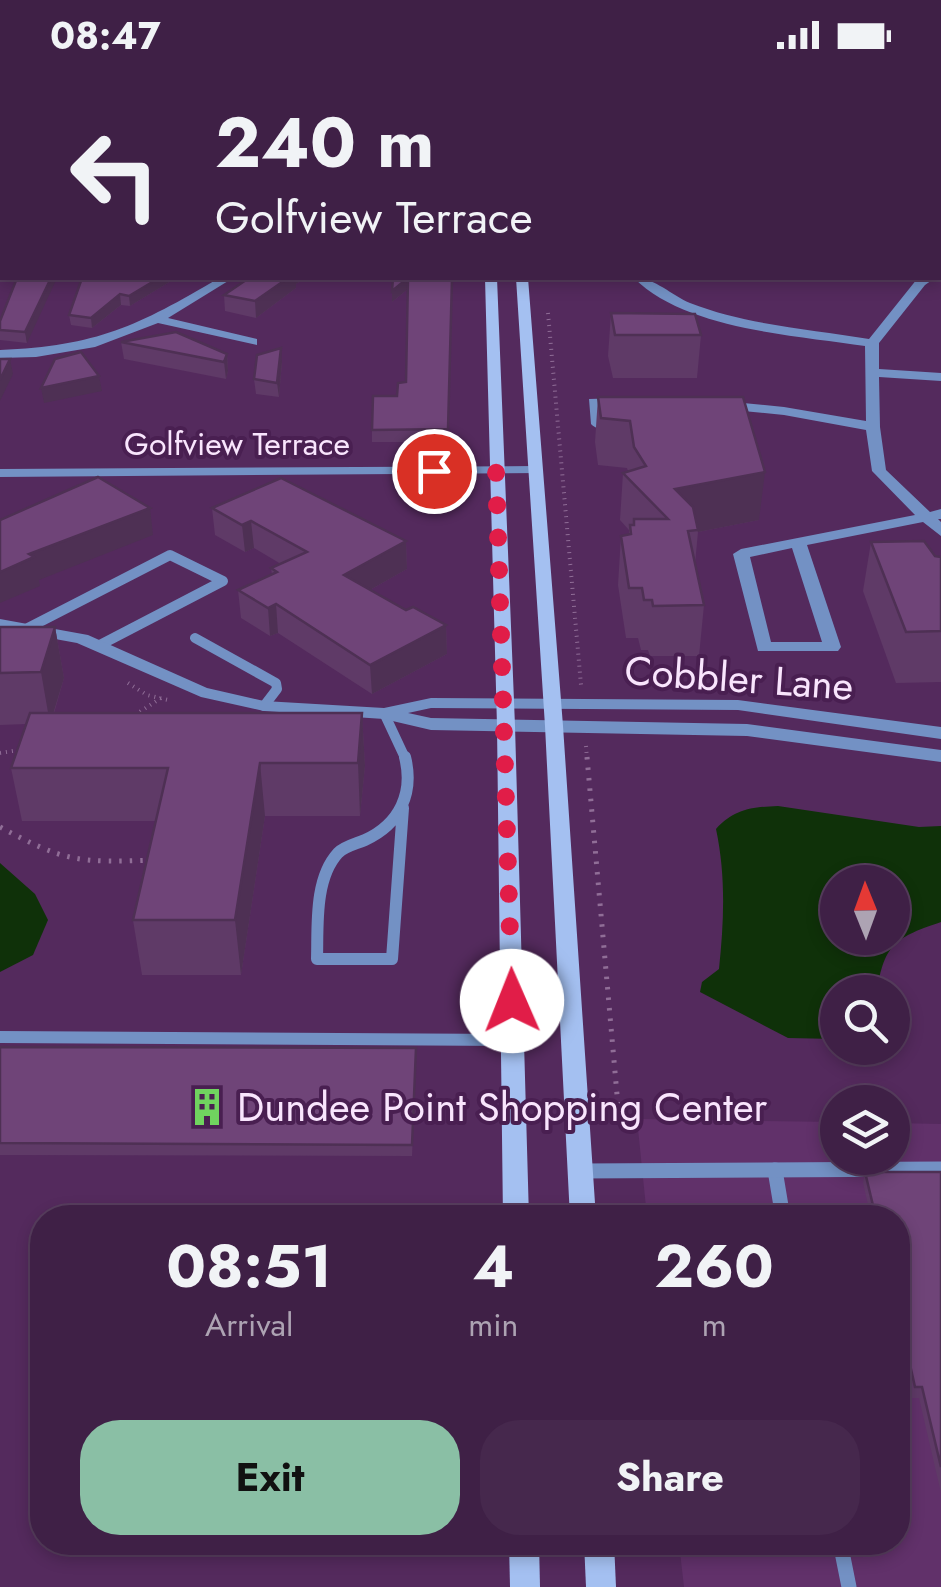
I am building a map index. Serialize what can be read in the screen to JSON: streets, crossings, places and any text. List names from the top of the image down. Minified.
{"streets":{"street":["Golfview Terrace","Cobbler Lane"]},"places":{"building":["Dundee Point Shopping Center"]},"north":"top","page":{"status":"08:47","turn":["240 m","Golfview Terrace"],"eta":["08:51","Arrival","4","min","260","m"],"buttons":["Exit","Share"]}}
